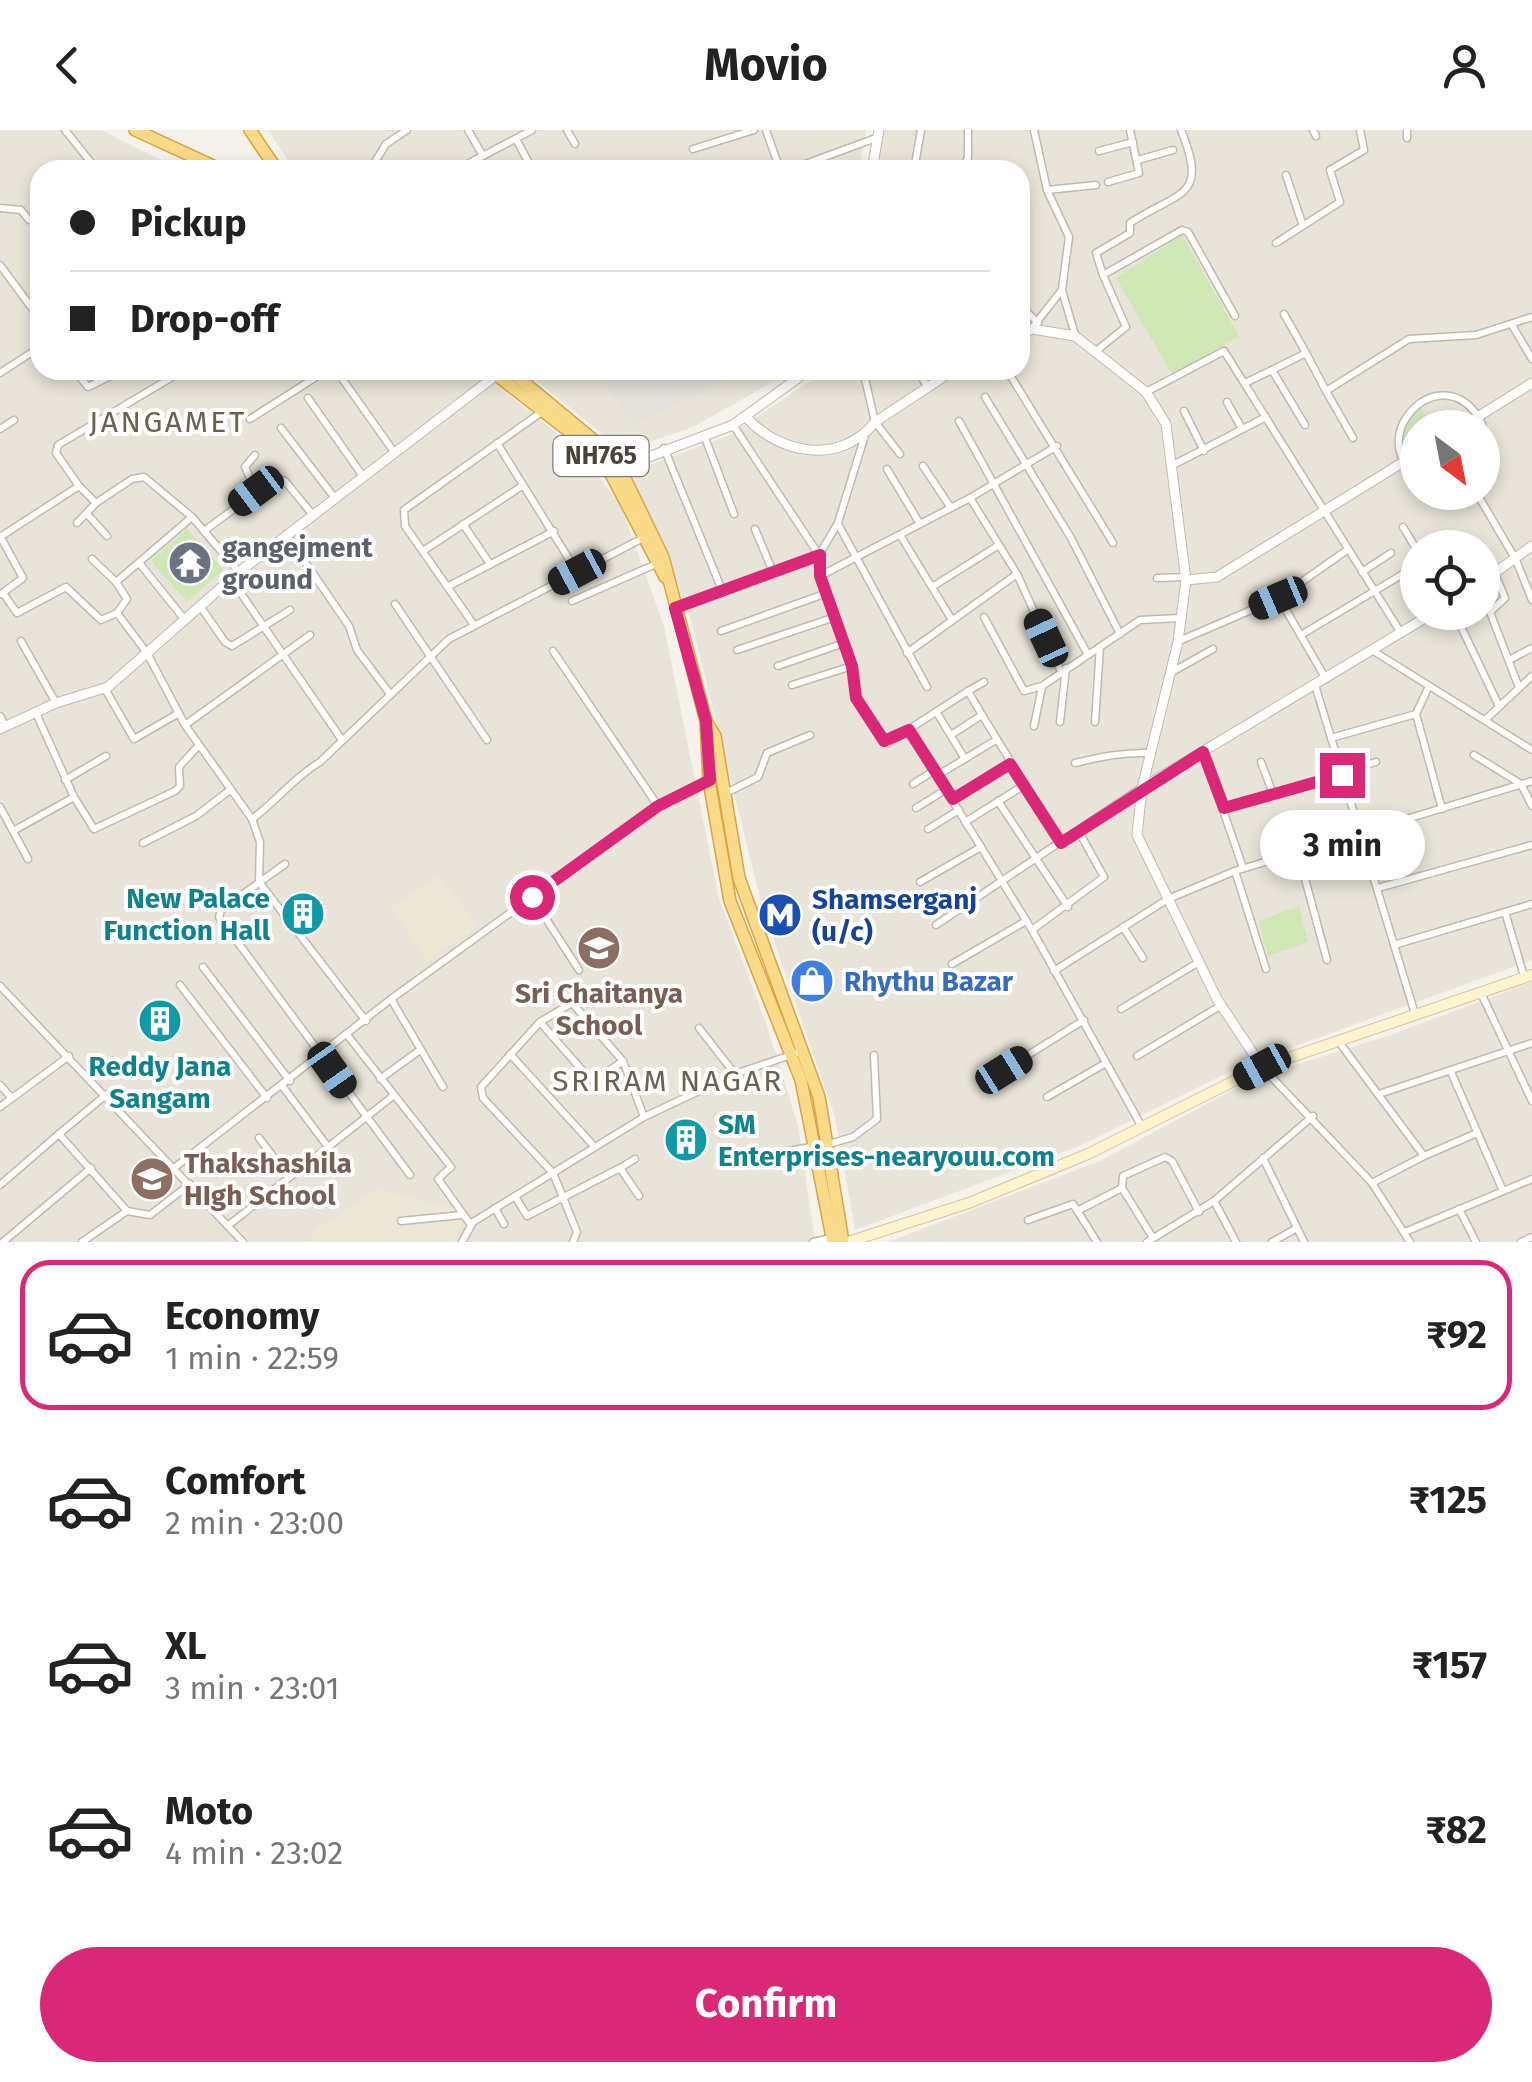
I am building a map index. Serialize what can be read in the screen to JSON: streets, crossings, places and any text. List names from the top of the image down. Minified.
{"streets":{"highway":["NH765"]},"districts":["JANGAMET","SRIRAM NAGAR"],"places":{"temple":["gangejment ground"],"building":["New Palace Function Hall","Reddy Jana Sangam","SM Enterprises-nearyouu.com"],"metro station":["Shamserganj (u/c)"],"school or university":["Sri Chaitanya School","Thakshashila HIgh School"],"shop":["Rhythu Bazar"]},"north":"bottom right","page":{"header":"Movio","banner":["Pickup","Drop-off"],"bubble":"3 min","list":[{"name":"Economy","note":"1 min · 22:59","value":"₹92"},{"name":"Comfort","note":"2 min · 23:00","value":"₹125"},{"name":"XL","note":"3 min · 23:01","value":"₹157"},{"name":"Moto","note":"4 min · 23:02","value":"₹82"}],"buttons":"Confirm"}}
